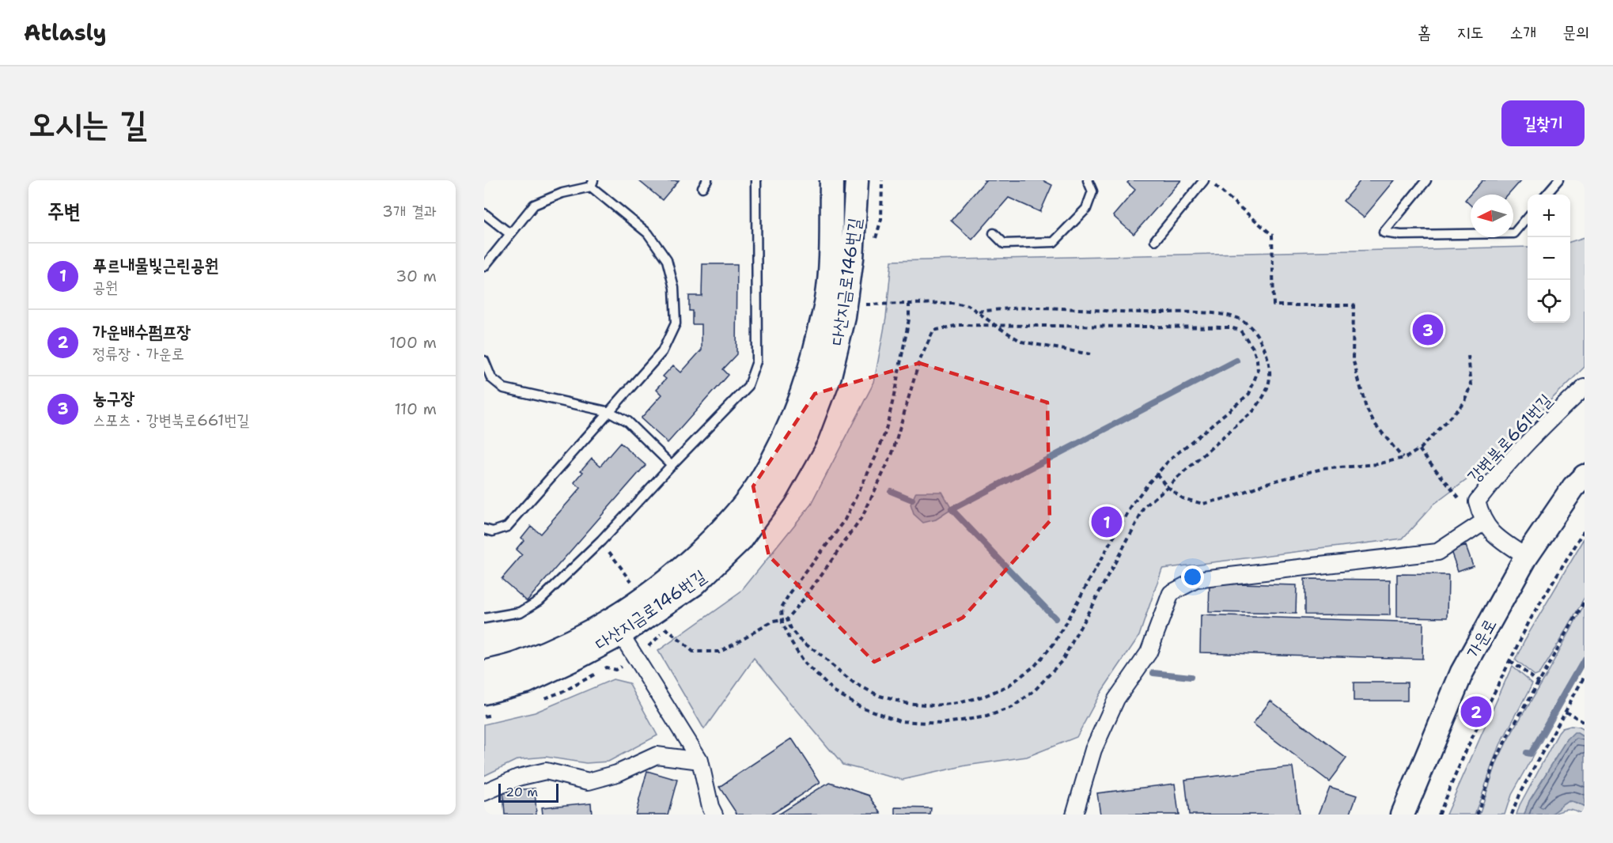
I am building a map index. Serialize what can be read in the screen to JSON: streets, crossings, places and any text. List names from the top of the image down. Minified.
{"streets":{"street":["다산지금로146번길","강변북로661번길","가운로"]},"crossings":[["강변북로661번길","가운로"]],"scale_bar":"20 m","north":"left","page":{"header":"Atlasly","nav":["홈","지도","소개","문의"],"buttons":"길찾기","title":"오시는 길","heading":["주변","3개 결과"],"map_buttons":["+","−"],"list":[{"mark":"1","name":"푸르내물빛근린공원","note":"공원","value":"30 m"},{"mark":"2","name":"가운배수펌프장","note":"정류장 · 가운로","value":"100 m"},{"mark":"3","name":"농구장","note":"스포츠 · 강변북로661번길","value":"110 m"}],"pins":["3","1","2"],"scale":"20 m"}}
